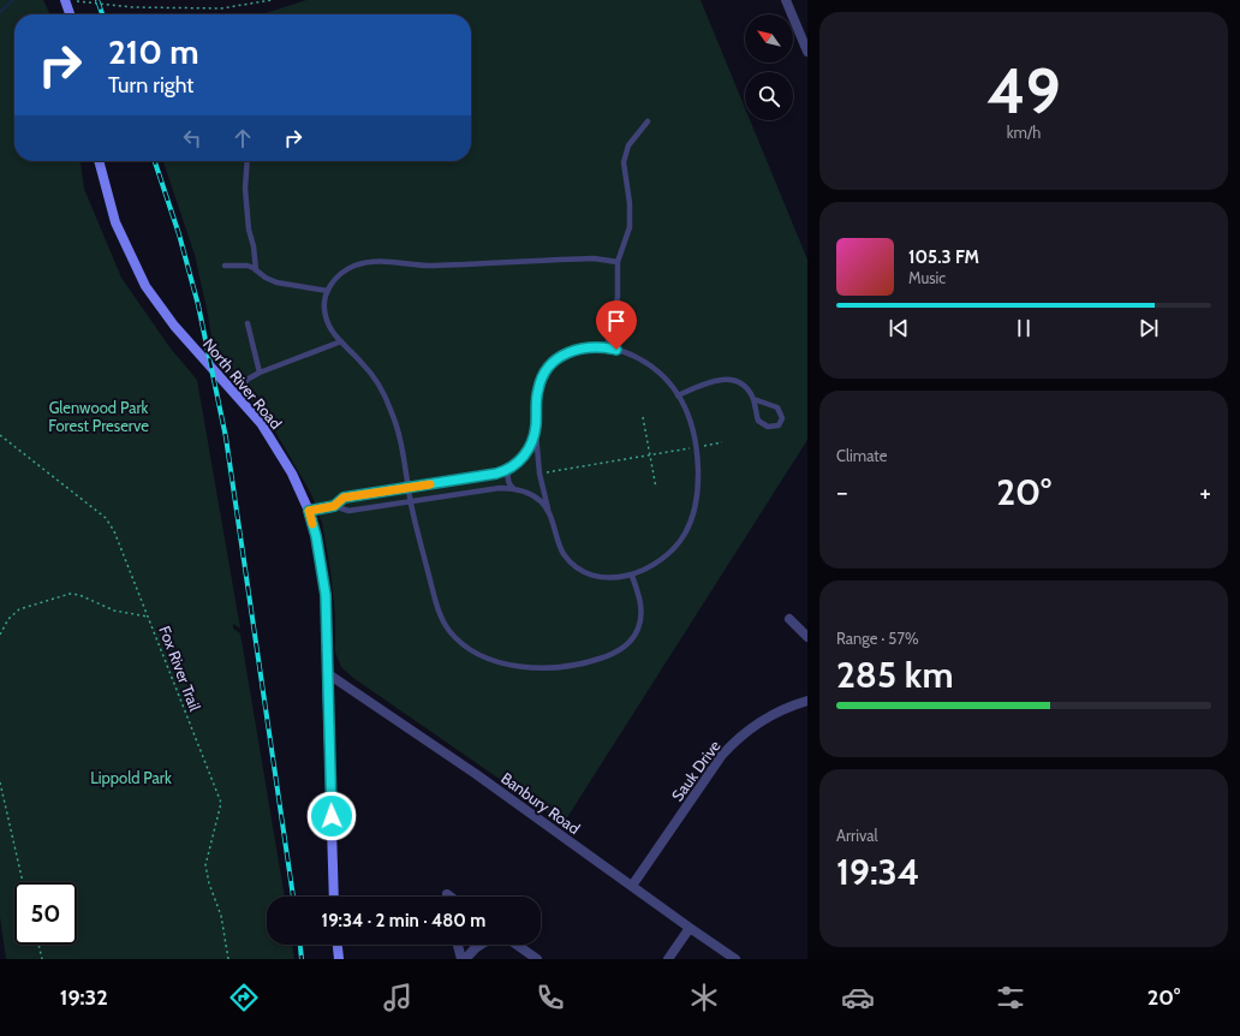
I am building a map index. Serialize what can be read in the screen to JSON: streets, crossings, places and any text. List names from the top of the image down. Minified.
{"streets":{"main road":["North River Road"],"street":["Sauk Drive","Banbury Road"],"path":["Fox River Trail"]},"crossings":[["North River Road","Banbury Road"],["Sauk Drive","Banbury Road"]],"parks":["Glenwood Park Forest Preserve","Lippold Park"],"north":"top left","page":{"tile":[["49","km/h"],"Climate",["Range · 57%","285 km"],["Arrival","19:34"]],"turn":["210 m","Turn right"],"song":["105.3 FM","Music"],"heat":["−","20°","+"],"limit":"50","trip":"19:34 · 2 min · 480 m","tabs":["19:32","20°"]}}
